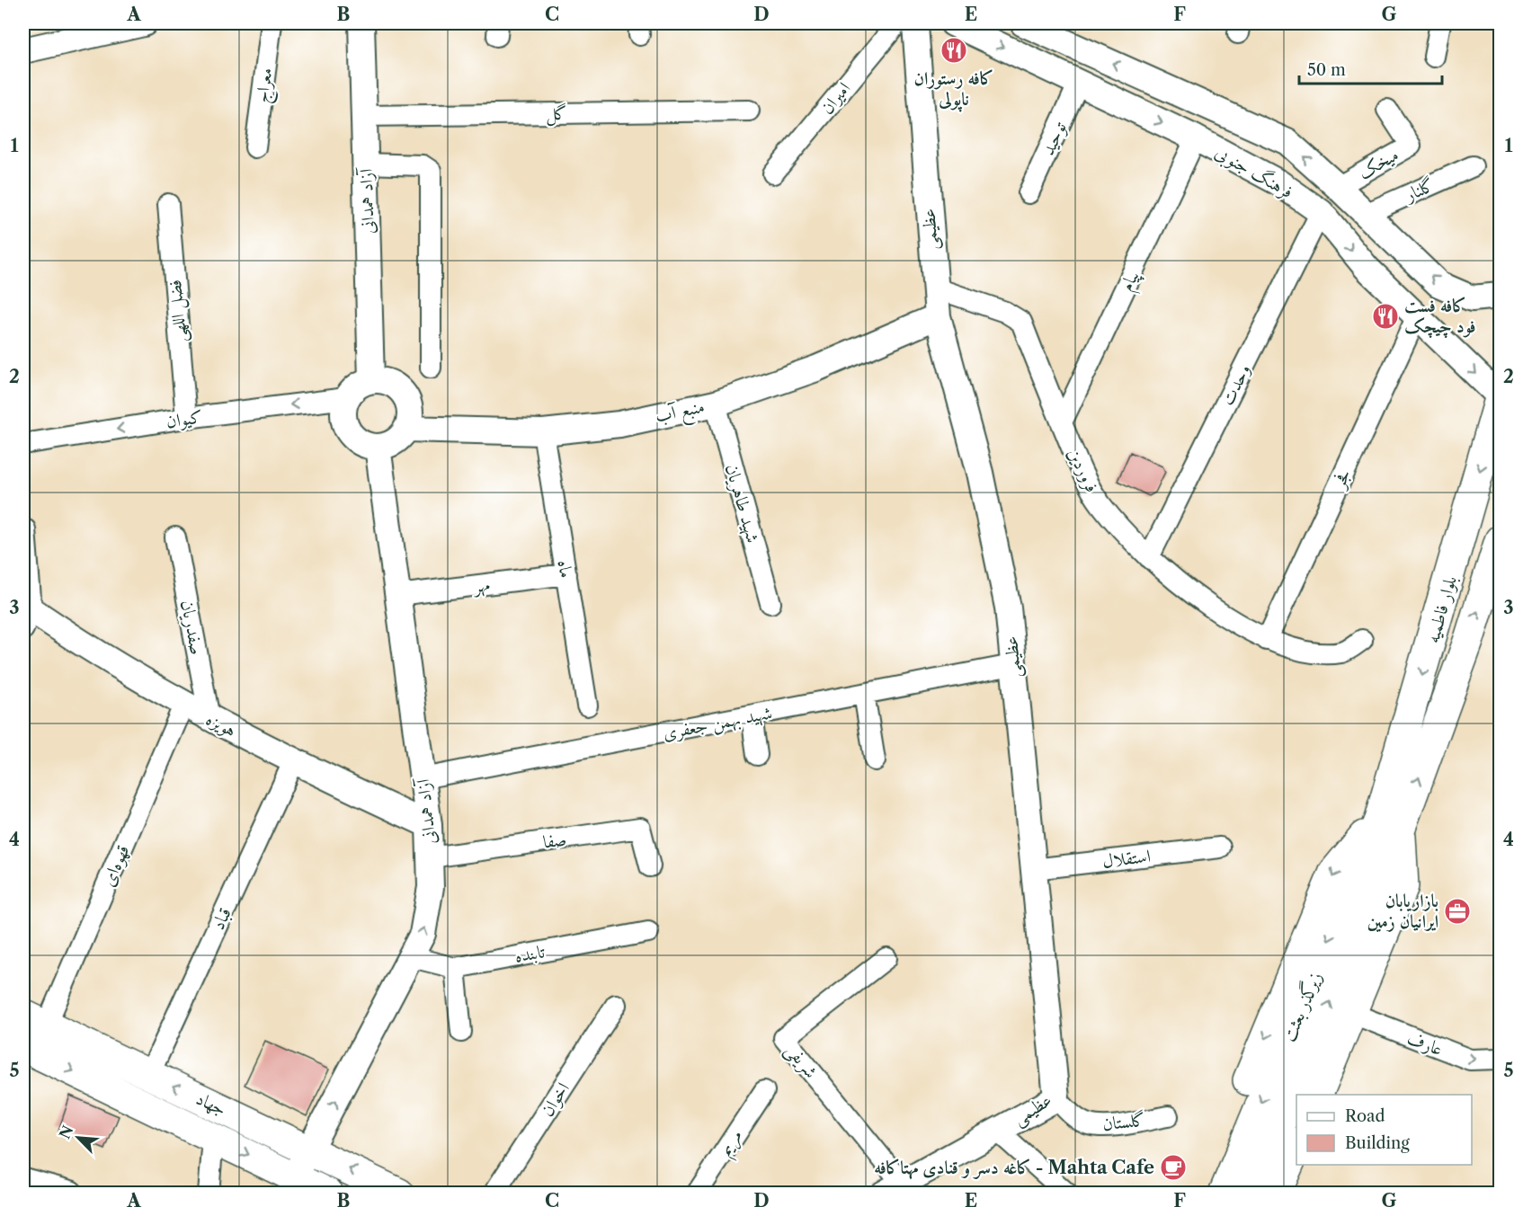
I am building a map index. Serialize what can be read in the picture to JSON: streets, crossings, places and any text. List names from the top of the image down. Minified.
{"streets":{"main road":["بلوار فاطمیه","زیرگذر بعثت","جهاد"],"street":["معراج","امیران","گل","توحید","میخک","فرهنگ جنوبی","گلنار","آزاد همدانی","عظیمی","پیام","فضل اللهی","وحدت","منبع آب","کیوان","فروردین","فجر","شهید طاهریان","ماه","مهر","صفدریان","شهید بهمن جعفری","هویزه","صفا","استقلال","قهوه‌ای","قباد","تابنده","عارف","شریفی","اخوان","گلستان","مریم"]},"crossings":[["امیران","عظیمی"],["گل","آزاد همدانی"],["توحید","فرهنگ جنوبی"],["میخک","فرهنگ جنوبی"],["فرهنگ جنوبی","گلنار"],["فرهنگ جنوبی","پیام"],["فرهنگ جنوبی","وحدت"],["فرهنگ جنوبی","فجر"],["فرهنگ جنوبی","بلوار فاطمیه"],["آزاد همدانی","منبع آب"],["آزاد همدانی","کیوان"],["آزاد همدانی","مهر"],["آزاد همدانی","شهید بهمن جعفری"],["آزاد همدانی","هویزه"],["آزاد همدانی","صفا"],["آزاد همدانی","تابنده"],["آزاد همدانی","جهاد"],["عظیمی","منبع آب"],["عظیمی","فروردین"],["عظیمی","شهید بهمن جعفری"],["عظیمی","استقلال"],["عظیمی","شریفی"],["عظیمی","گلستان"],["پیام","فروردین"],["فضل اللهی","کیوان"],["وحدت","فروردین"],["منبع آب","کیوان"],["منبع آب","شهید طاهریان"],["منبع آب","ماه"],["فروردین","فجر"],["ماه","مهر"],["بلوار فاطمیه","زیرگذر بعثت"],["صفدریان","هویزه"],["هویزه","قهوه‌ای"],["هویزه","قباد"],["قهوه‌ای","جهاد"],["قباد","جهاد"]],"one_way":["کیوان","عارف"],"places":{"restaurant":["کافه رستوران ناپولی","کافه فست فود چیچک"],"office":["بازاریابان ایرانیان زمین"],"cafe":["کاغه دسر و قنادی مهتاکافه - Mahta Cafe"]},"legend":["Road","Building"],"scale_bar":"50 m","north":"top left","grid":{"columns":["A","B","C","D","E","F","G"],"rows":["1","2","3","4","5"]}}
